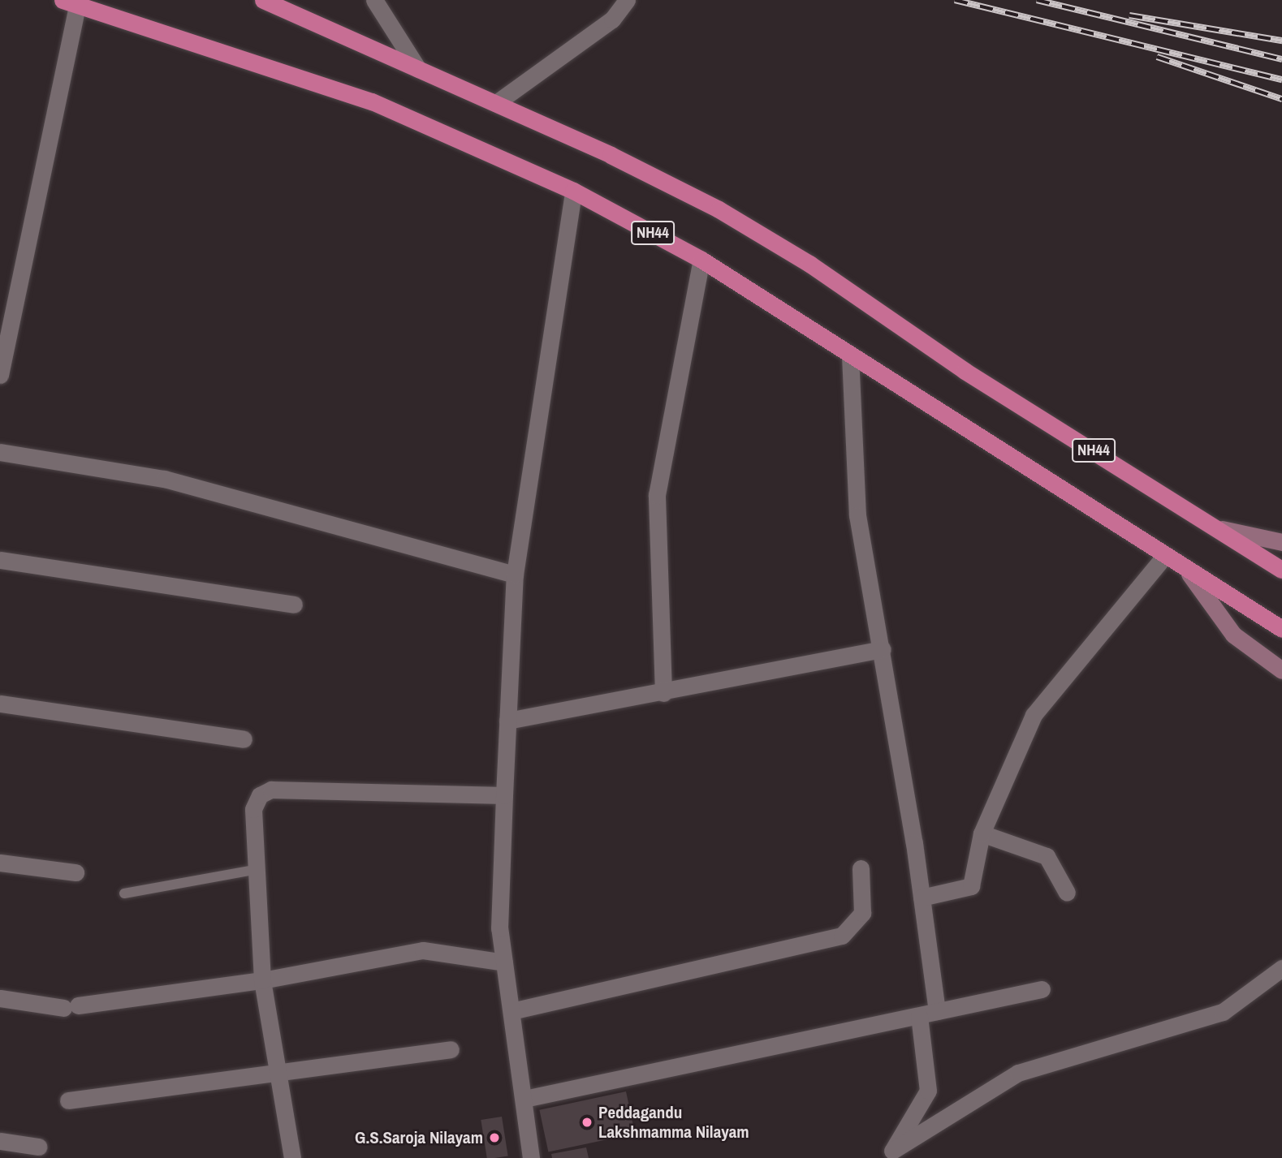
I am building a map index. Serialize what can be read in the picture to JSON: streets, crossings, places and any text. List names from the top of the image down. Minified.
{"streets":{"highway":["NH44"]},"places":["Peddagandu Lakshmamma Nilayam","G.S.Saroja Nilayam"]}
